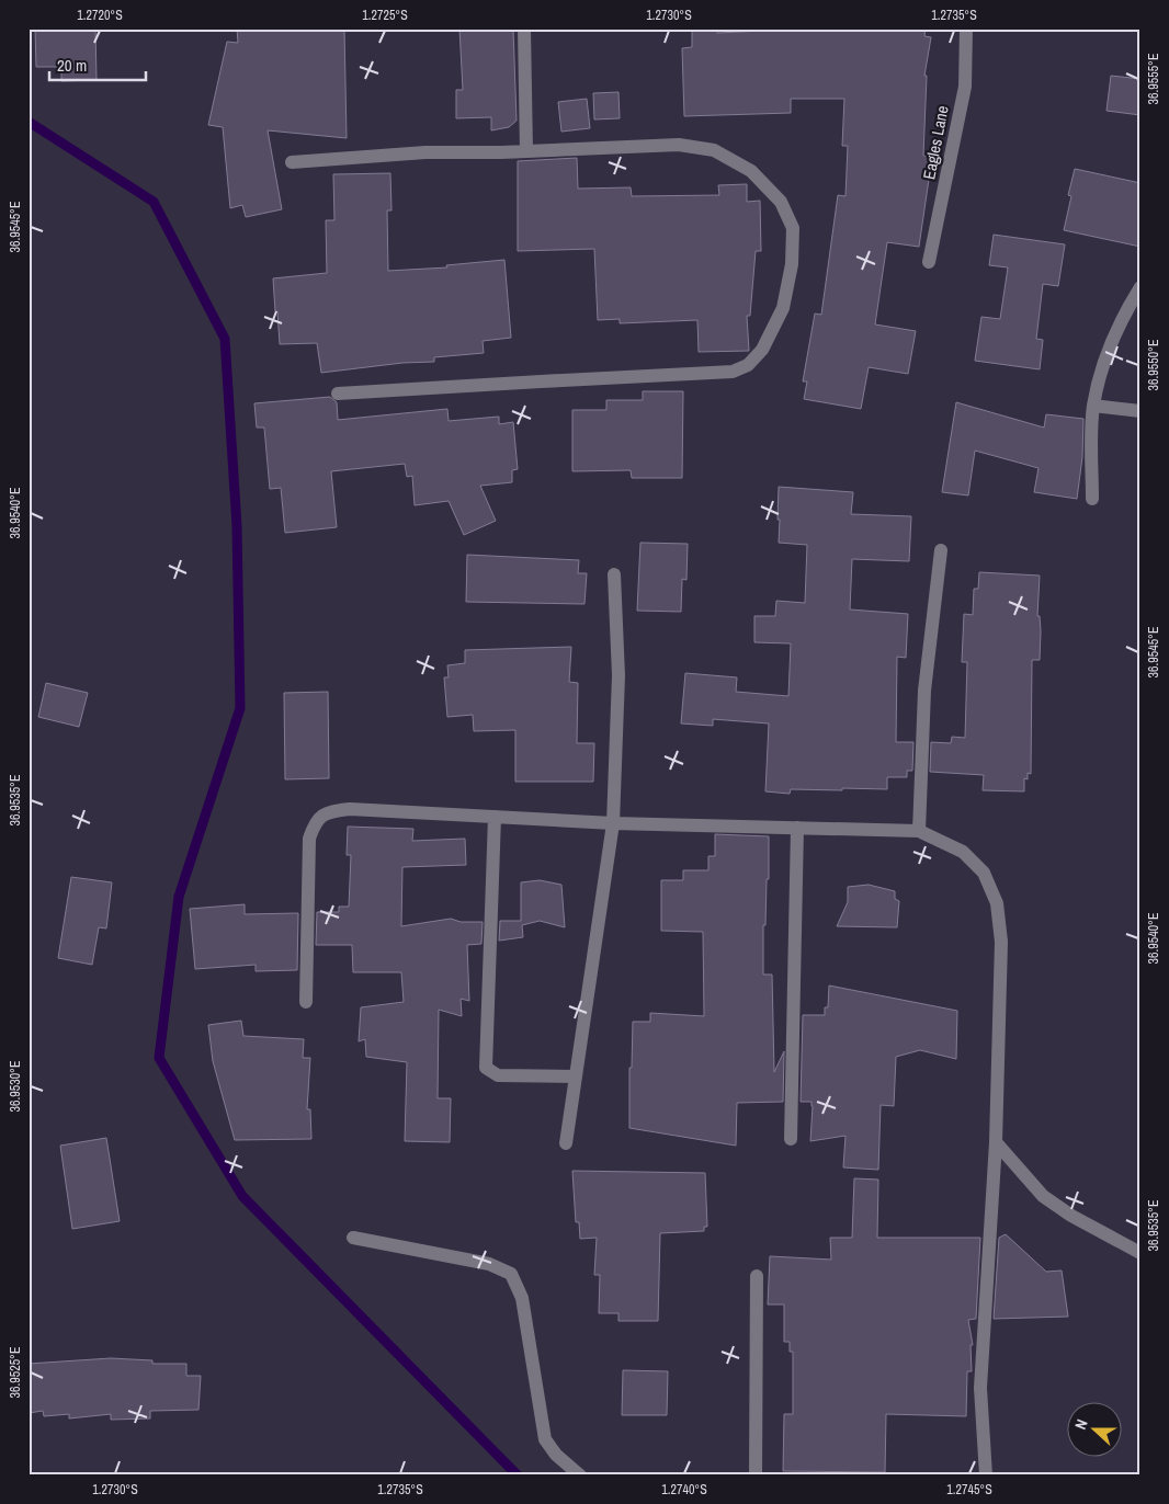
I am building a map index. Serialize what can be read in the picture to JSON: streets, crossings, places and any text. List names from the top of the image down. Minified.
{"streets":{"street":["Eagles Lane"]},"scale_bar":"20 m","north":"left","coordinates":["1.2720°S","1.2725°S","1.2730°S","1.2735°S","36.9555°E","36.9545°E","36.9550°E","36.9540°E","36.9535°E","36.9530°E","36.9525°E","1.2740°S","1.2745°S"]}
